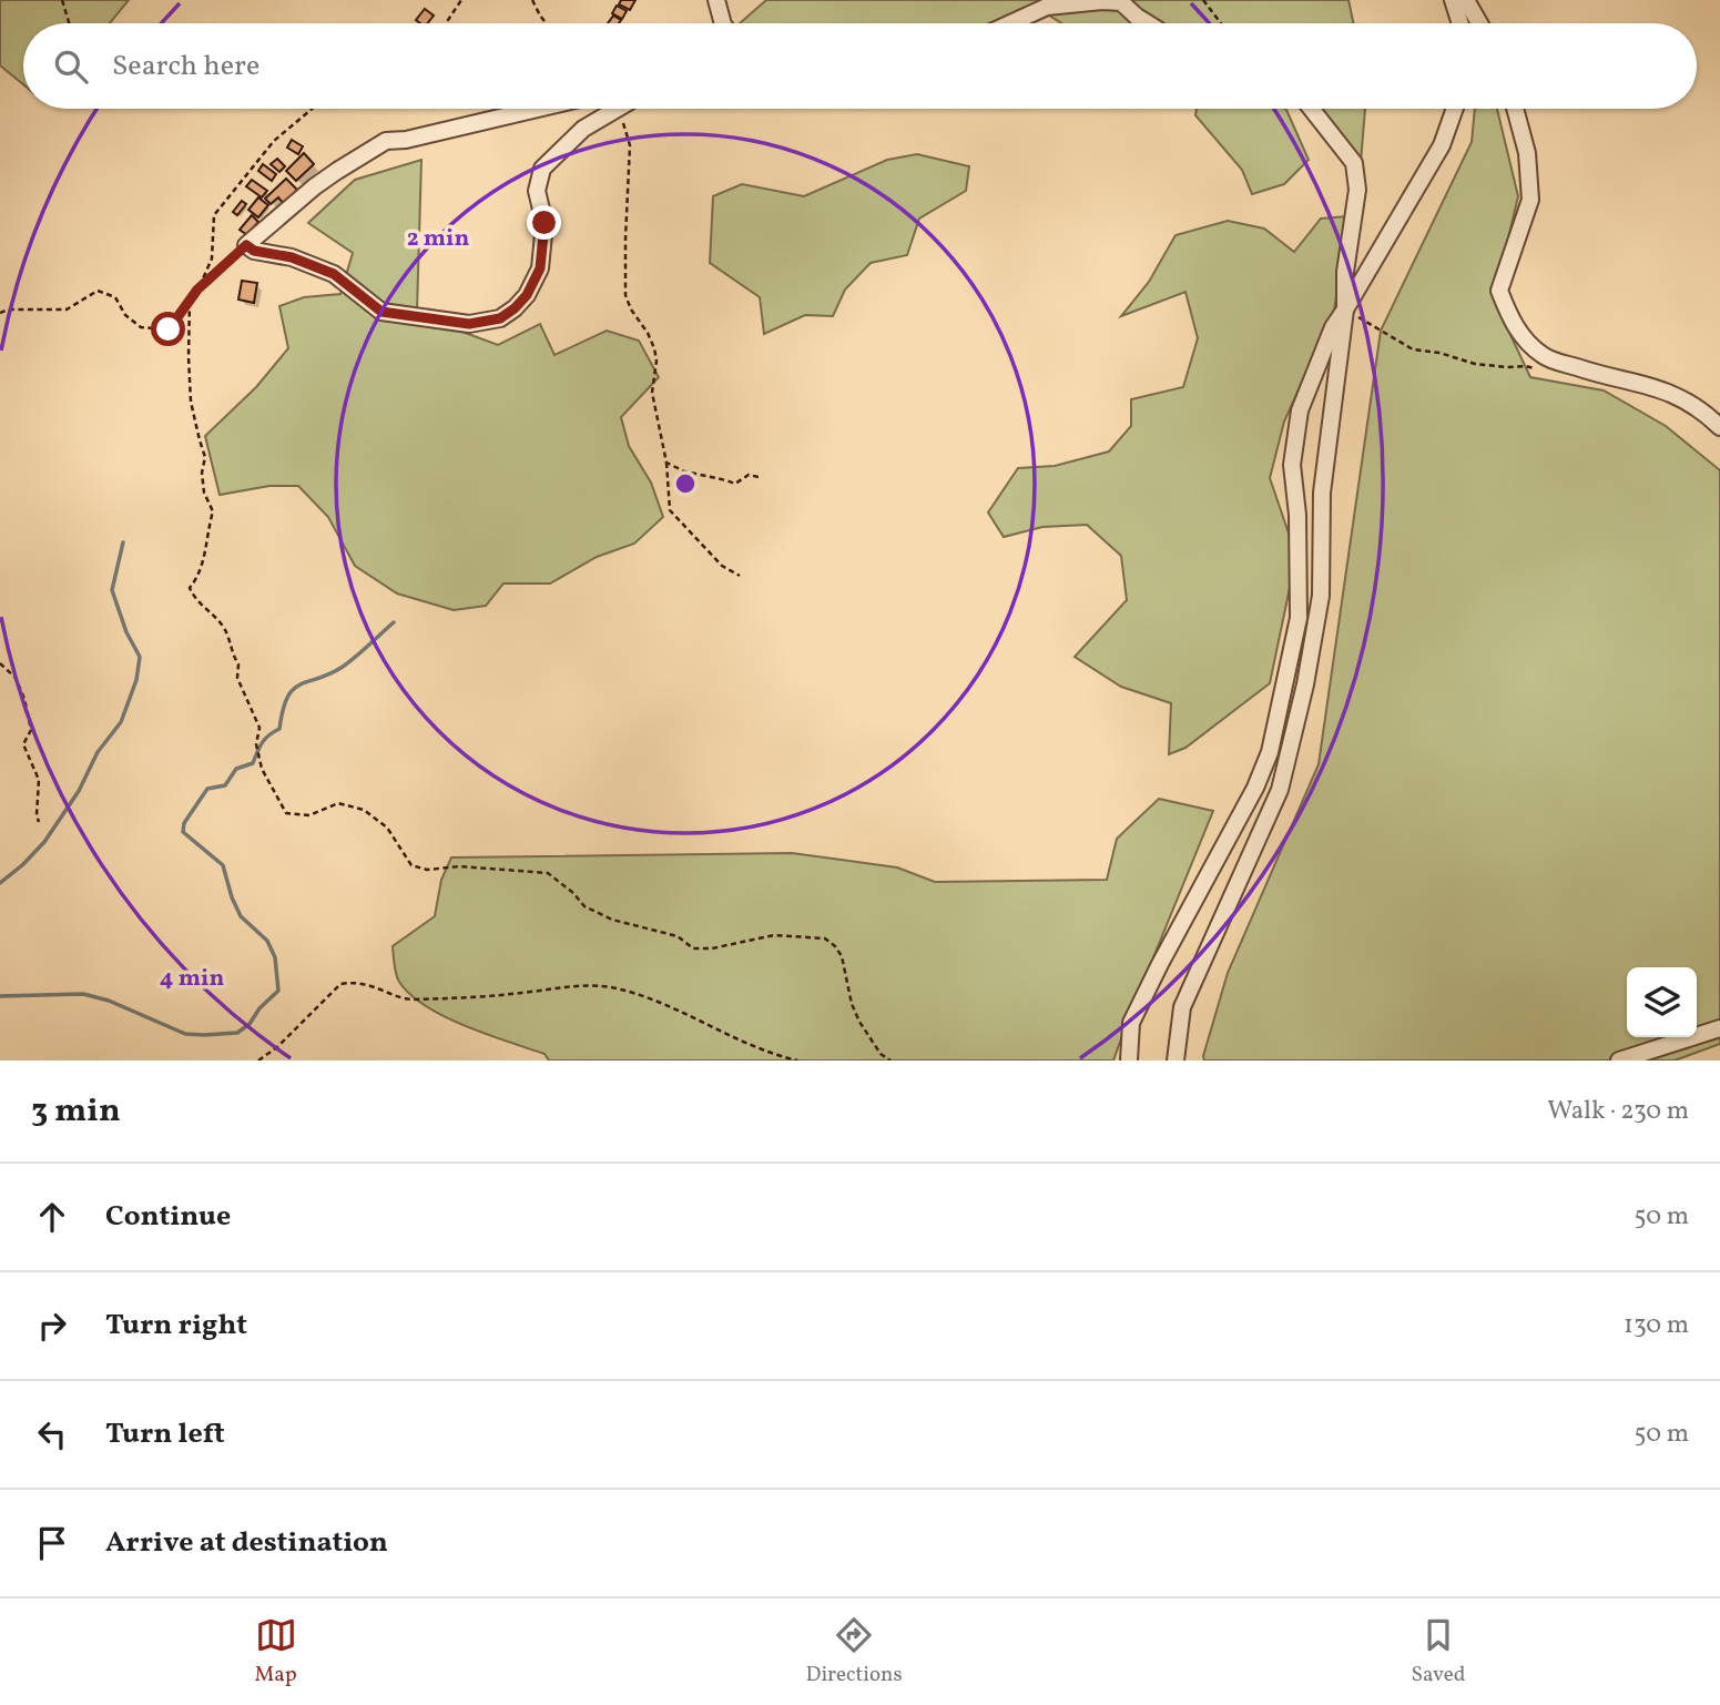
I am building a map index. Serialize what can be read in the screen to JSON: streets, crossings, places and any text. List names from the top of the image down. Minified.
{"page":{"search":"Search here","heading":["3 min","Walk · 230 m"],"list":[["Continue","50 m"],["Turn right","130 m"],["Turn left","50 m"],"Arrive at destination"],"nav":["Map","Directions","Saved"]},"rings":["2 min","4 min"]}
